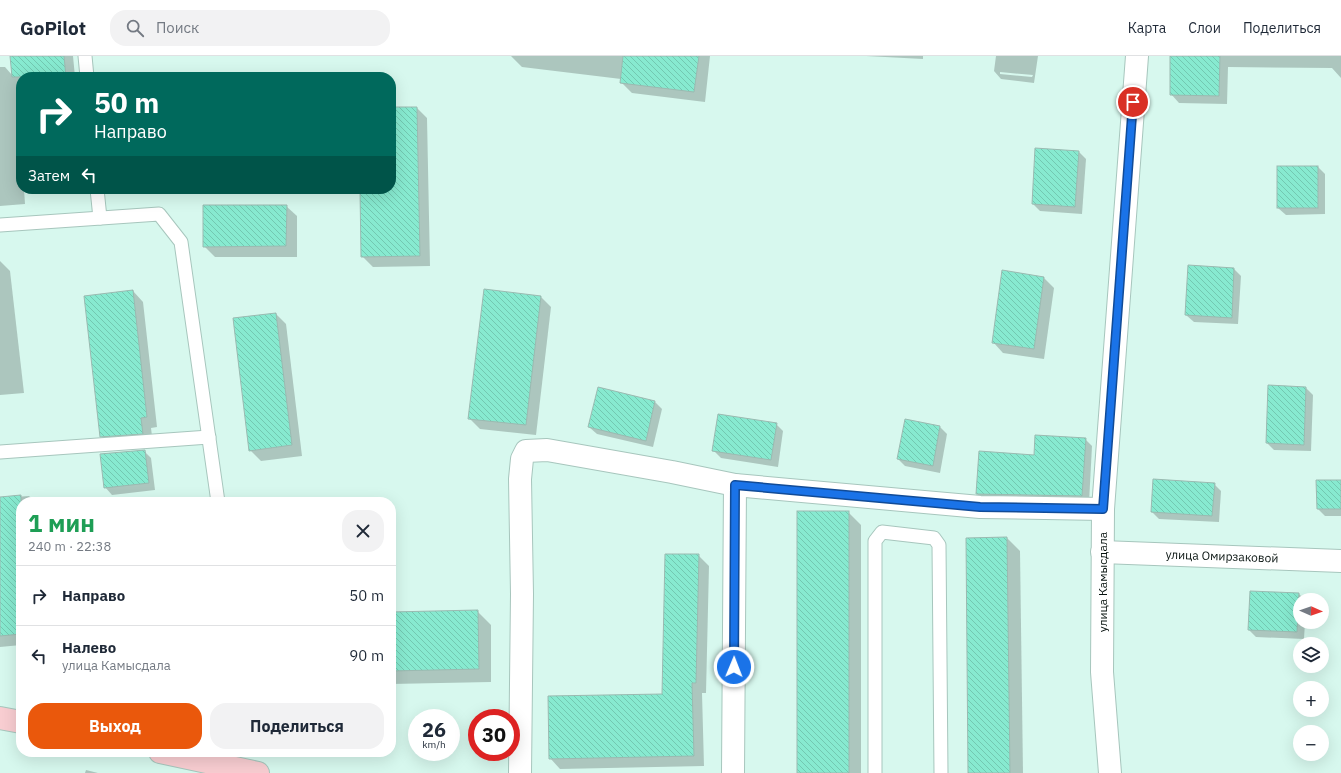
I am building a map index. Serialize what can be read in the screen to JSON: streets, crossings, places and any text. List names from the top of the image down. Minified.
{"streets":{"street":["улица Омирзаковой","улица Камысдала"]},"crossings":[["улица Омирзаковой","улица Камысдала"]],"north":"right","page":{"header":"GoPilot","search":"Поиск","nav":["Карта","Слои","Поделиться"],"turn":["50 m","Направо"],"then":"Затем","heading":["1 мин","240 m · 22:38"],"list":[{"name":"Направо","value":"50 m"},{"name":"Налево","note":"улица Камысдала","value":"90 m"}],"map_buttons":["+","−"],"buttons":["Выход","Поделиться"],"speed":"26 km/h","limit":"30"}}
